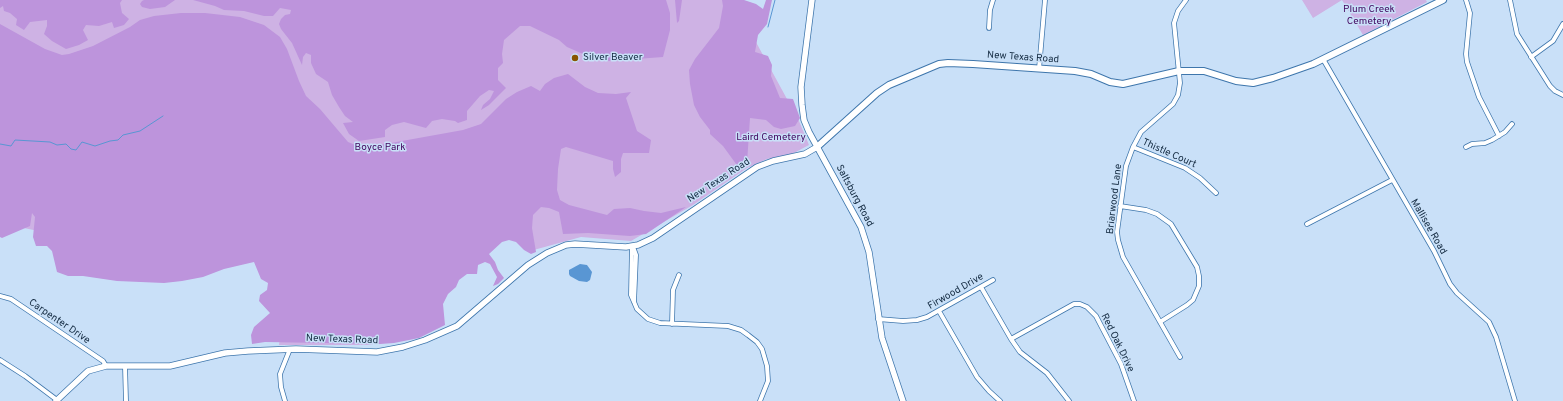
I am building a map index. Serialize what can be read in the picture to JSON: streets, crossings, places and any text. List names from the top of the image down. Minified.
{"streets":{"main road":["New Texas Road","Saltsburg Road"],"street":["Thistle Court","Briarwood Lane","Mallisee Road","Firwood Drive","Carpenter Drive","Red Oak Drive"]},"crossings":[["New Texas Road","Saltsburg Road"],["New Texas Road","Briarwood Lane"],["New Texas Road","Mallisee Road"],["New Texas Road","Carpenter Drive"],["Thistle Court","Briarwood Lane"],["Saltsburg Road","Firwood Drive"]],"parks":["Plum Creek Cemetery","Laird Cemetery","Boyce Park"],"places":["Silver Beaver"]}
